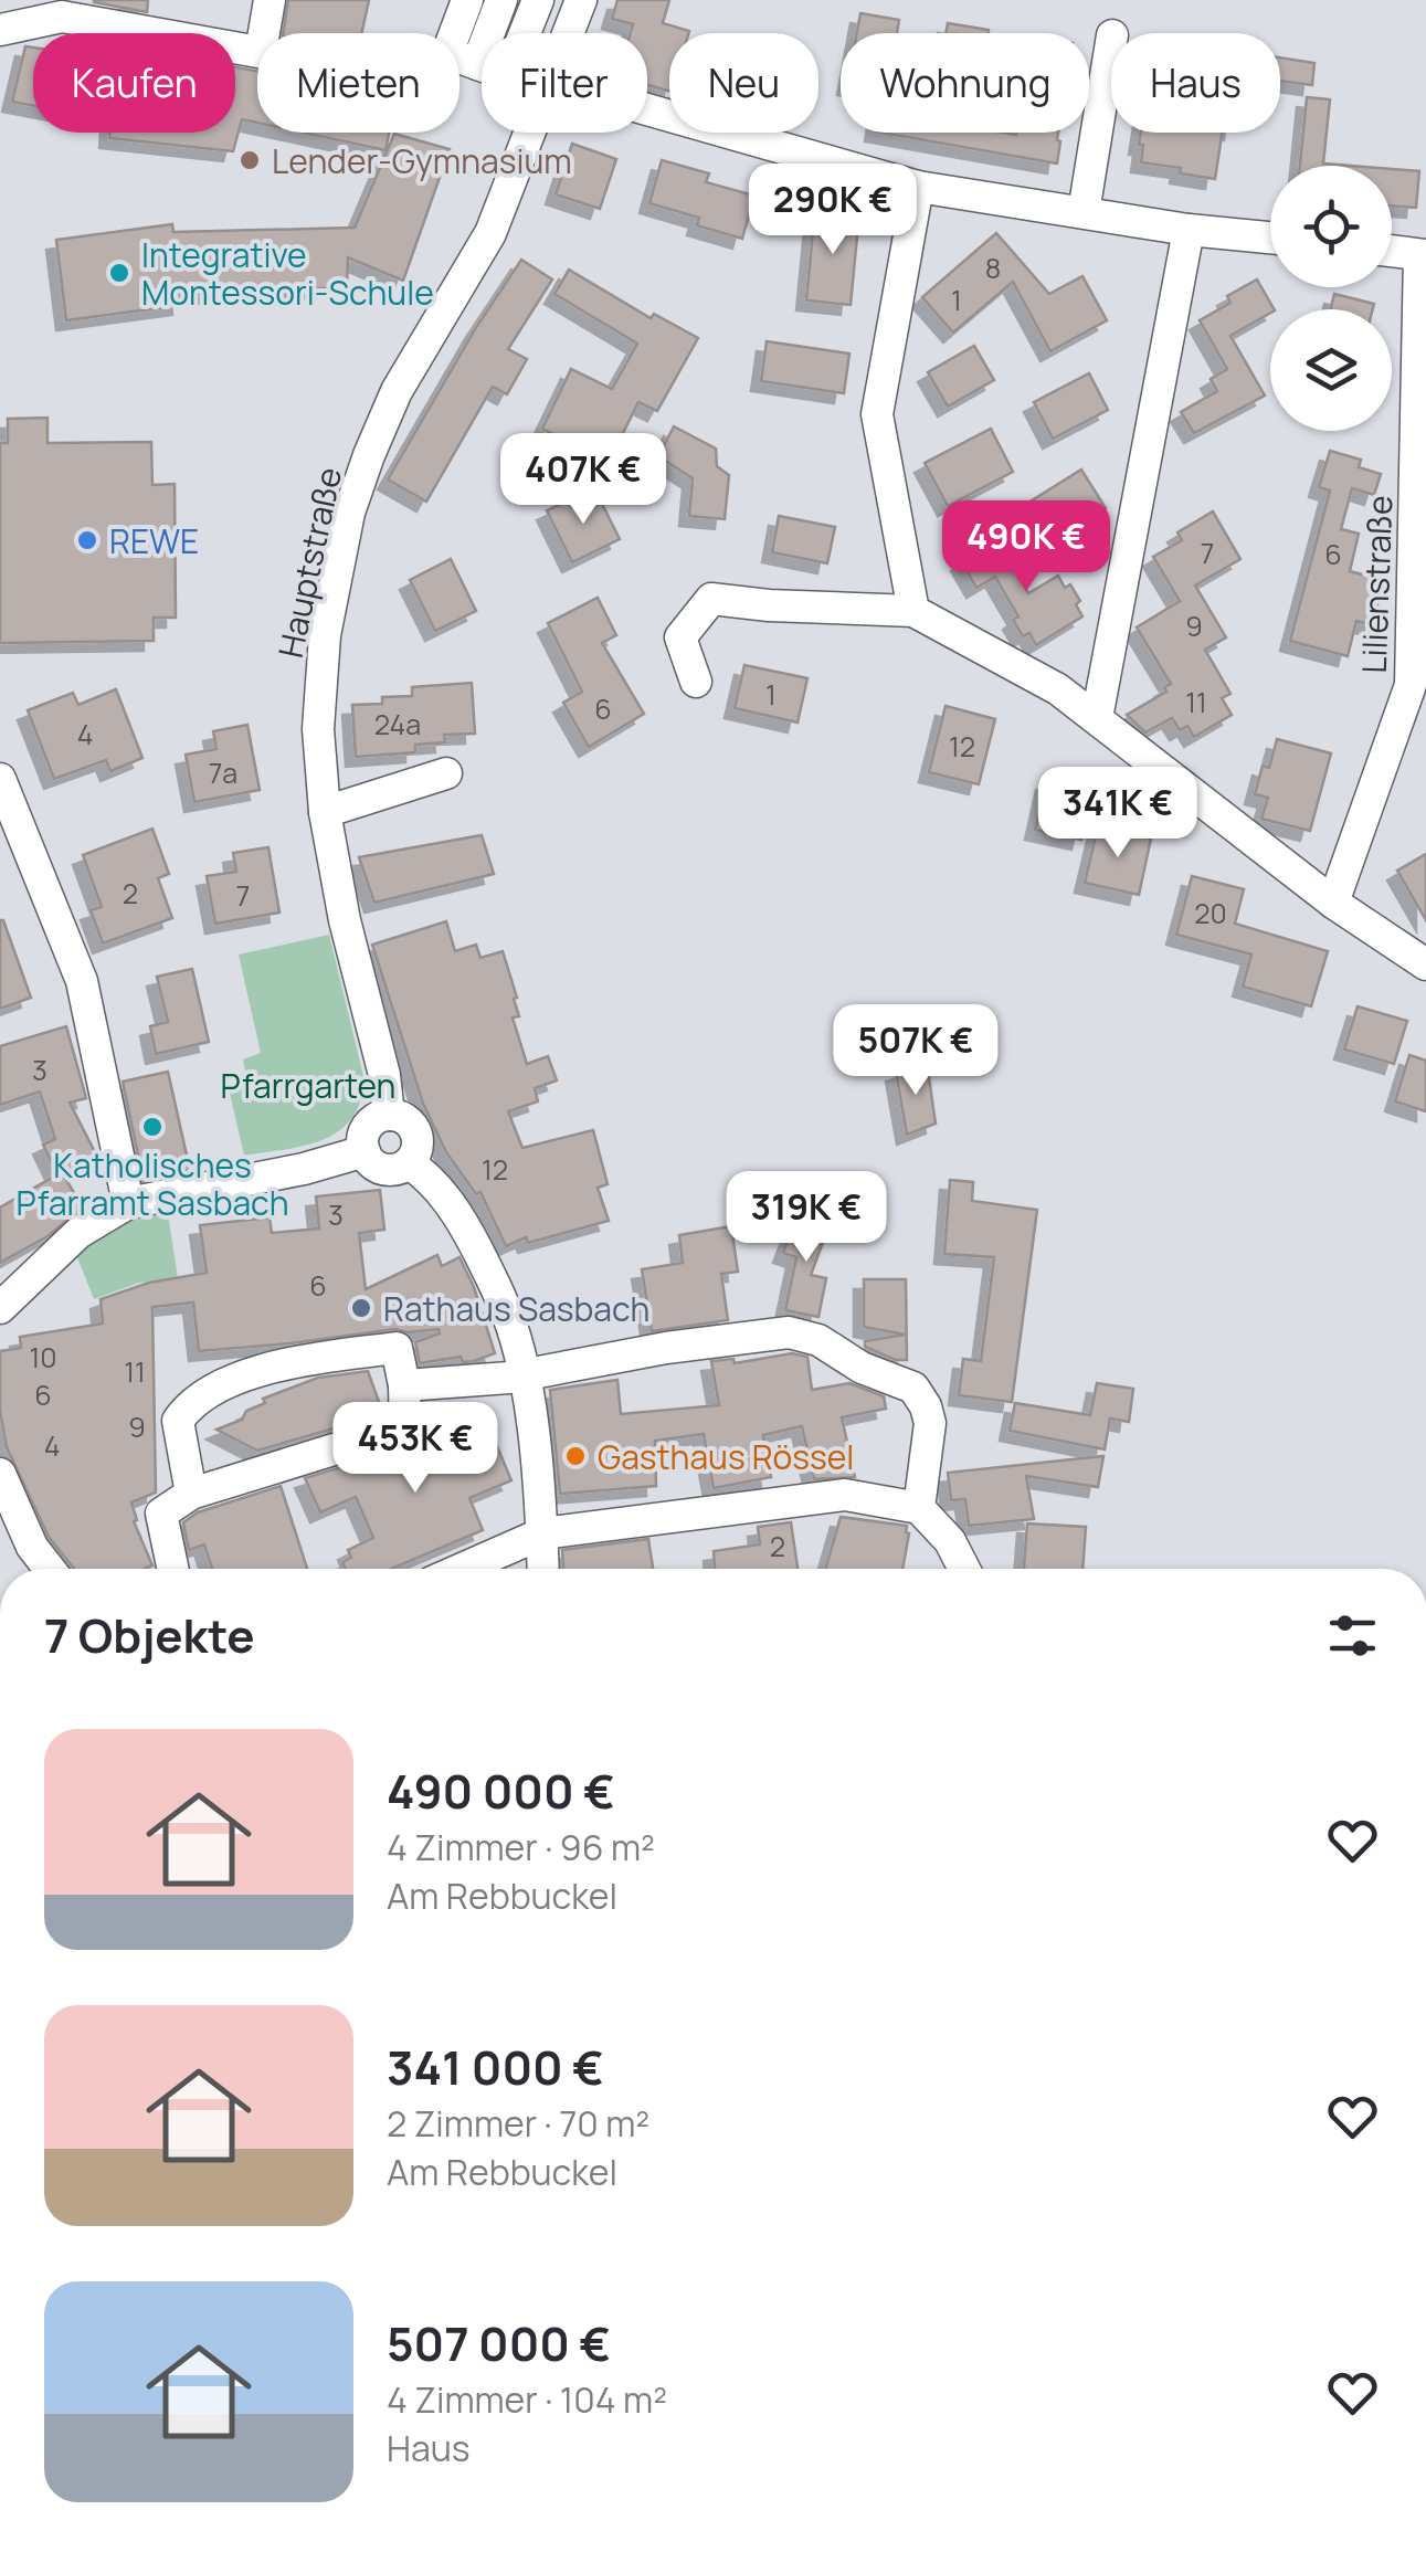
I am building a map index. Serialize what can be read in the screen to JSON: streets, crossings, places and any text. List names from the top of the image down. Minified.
{"streets":{"street":["Hauptstraße","Lilienstraße"]},"parks":["Pfarrgarten"],"places":["Lender-Gymnasium","Integrative Montessori-Schule","REWE","Katholisches Pfarramt Sasbach","Rathaus Sasbach","Gasthaus Rössel"],"house_numbers":["8","1","7","6","9","1","11","6","24a","4","12","7a","2","7","20","3","12","3","6","10","11","6","9","4","2"],"page":{"chip":["Kaufen","Mieten","Filter","Neu","Wohnung","Haus"],"price":["290K €","407K €","490K €","341K €","507K €","319K €","453K €"],"heading":"7 Objekte","list":[{"name":"490 000 €","note":"4 Zimmer · 96 m² · Am Rebbuckel"},{"name":"341 000 €","note":"2 Zimmer · 70 m² · Am Rebbuckel"},{"name":"507 000 €","note":"4 Zimmer · 104 m² · Haus"}]}}
